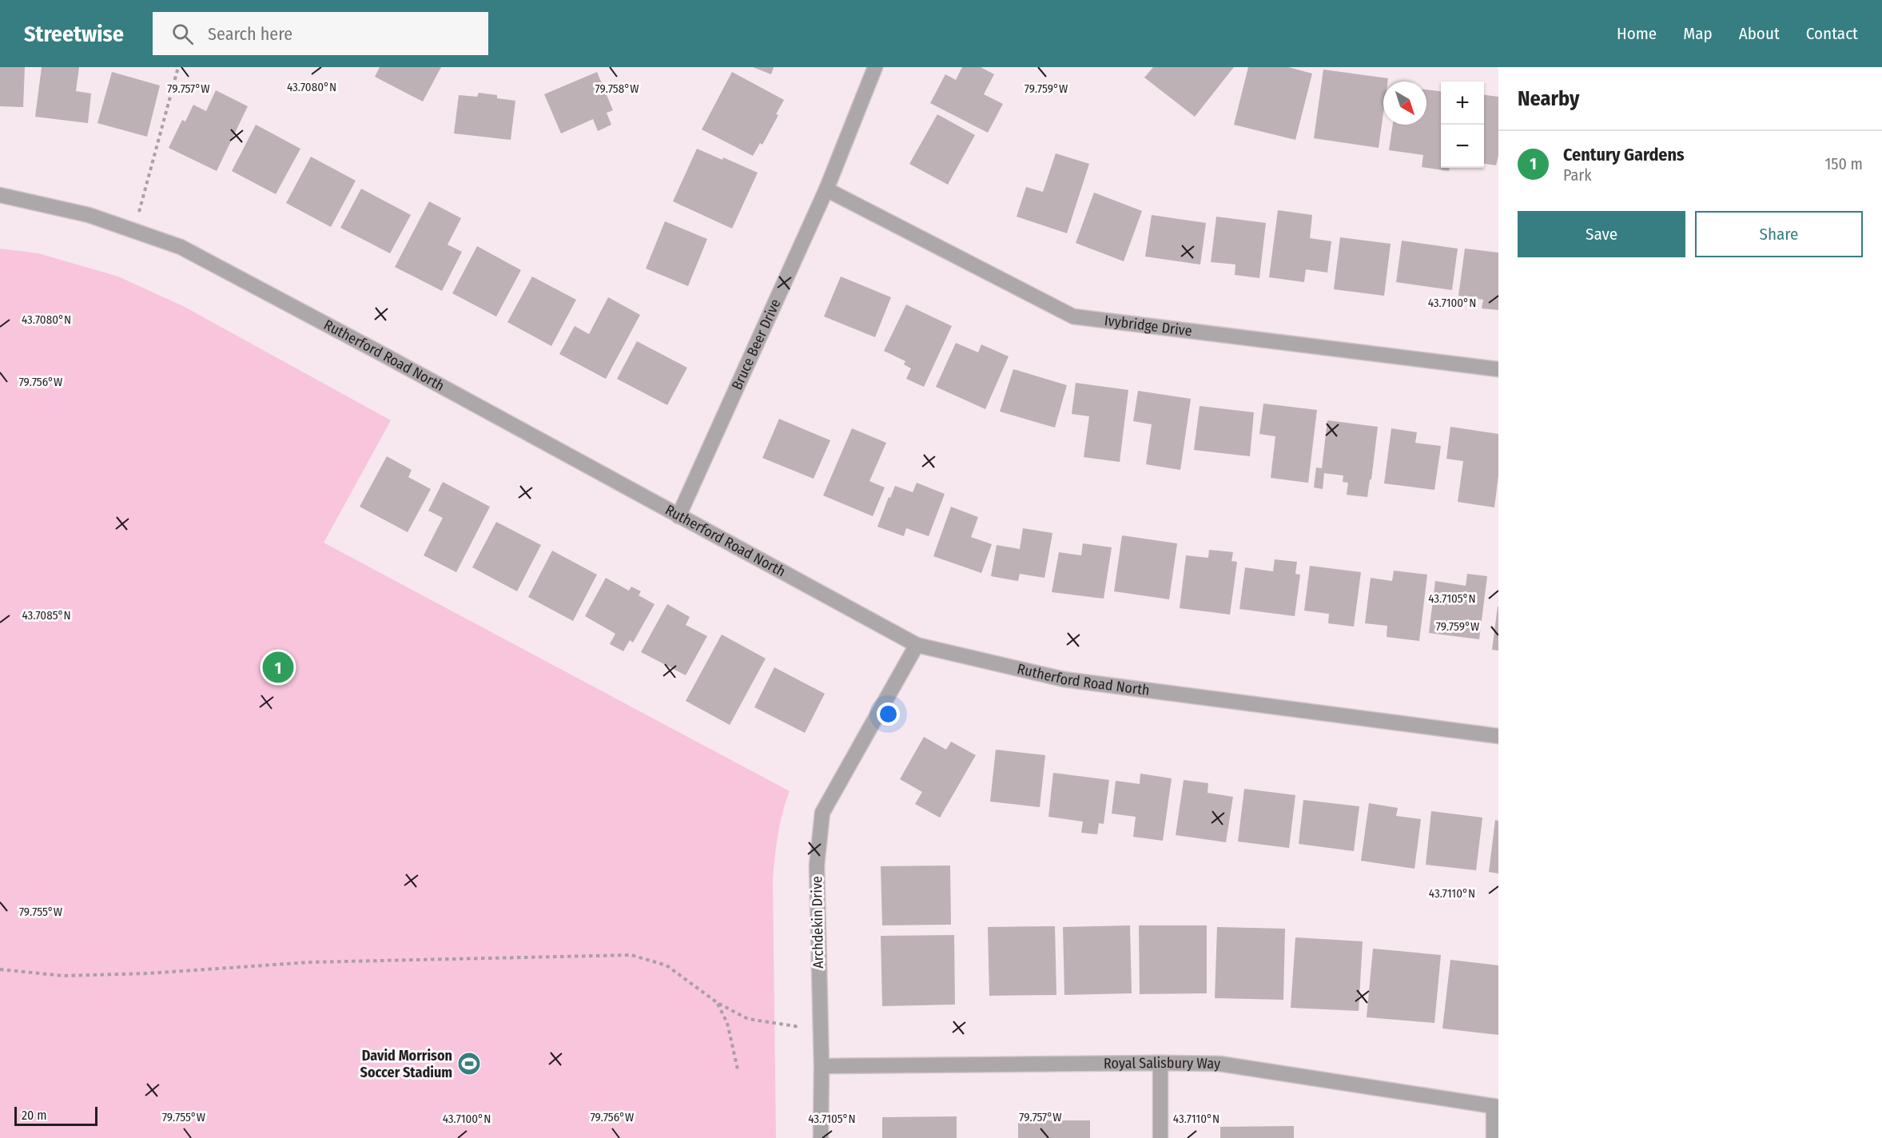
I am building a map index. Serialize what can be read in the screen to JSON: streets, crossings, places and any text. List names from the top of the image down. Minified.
{"streets":{"street":["Ivybridge Drive","Bruce Beer Drive","Rutherford Road North","Archdekin Drive","Royal Salisbury Way"]},"crossings":[["Ivybridge Drive","Bruce Beer Drive"],["Bruce Beer Drive","Rutherford Road North"],["Rutherford Road North","Archdekin Drive"],["Archdekin Drive","Royal Salisbury Way"]],"places":{"sports":["David Morrison Soccer Stadium"]},"scale_bar":"20 m","north":"bottom right","page":{"header":"Streetwise","search":"Search here","nav":["Home","Map","About","Contact"],"heading":"Nearby","map_buttons":["+","−"],"list":[{"mark":"1","name":"Century Gardens","note":"Park","value":"150 m"}],"buttons":["Save","Share"],"pins":"1","scale":"20 m"},"coordinates":["43.7080°N","79.757°W","79.758°W","79.759°W","43.7100°N","79.756°W","43.7105°N","43.7085°N","43.7110°N","79.755°W"]}
